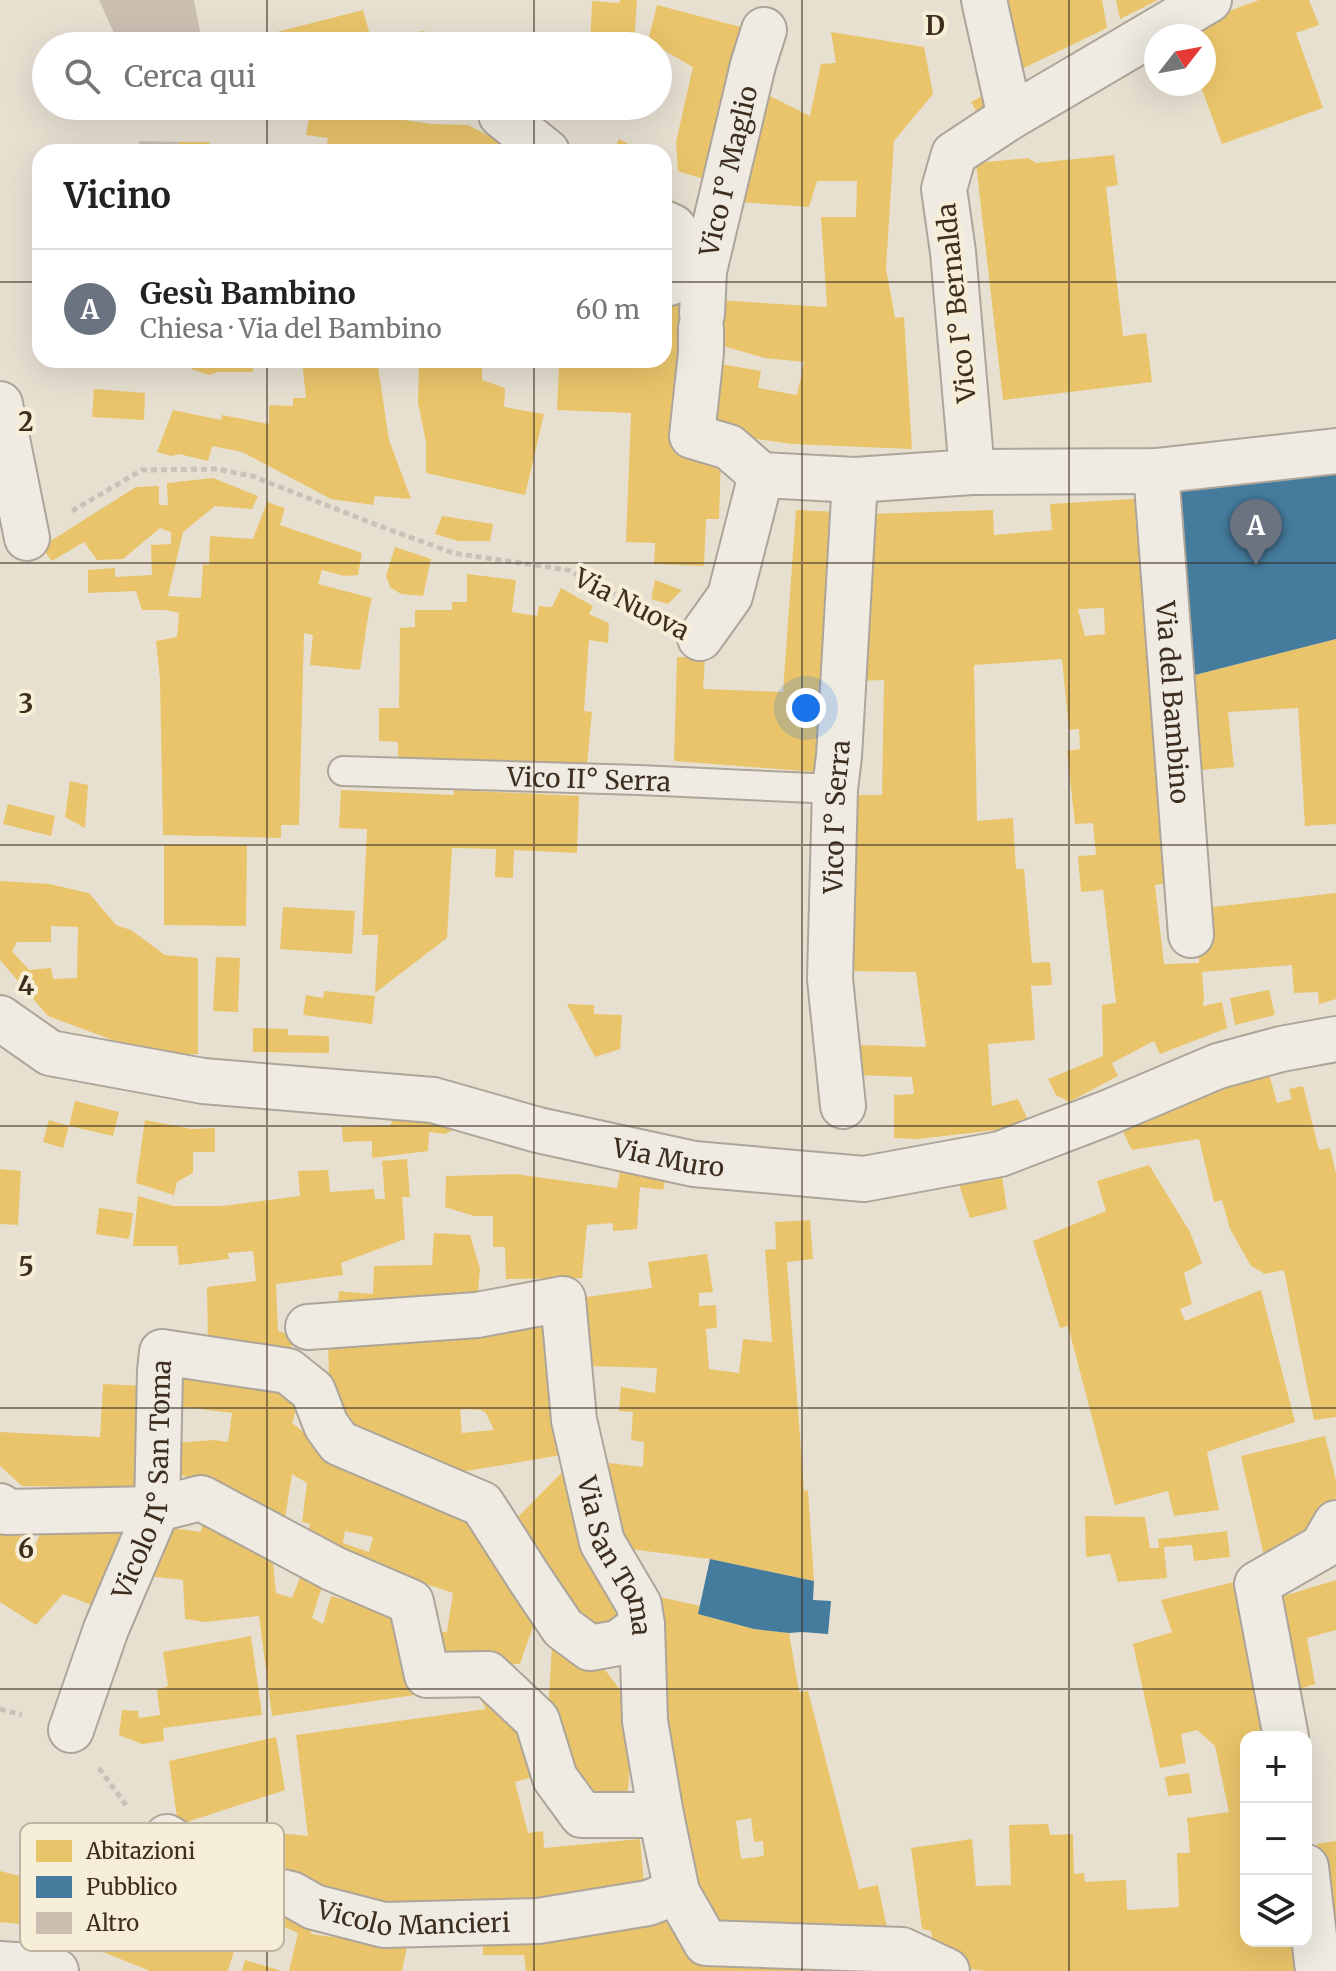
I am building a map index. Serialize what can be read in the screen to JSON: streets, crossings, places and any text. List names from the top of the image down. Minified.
{"streets":{"street":["Vico I° Maglio","Vico I° Bernalda","Via Nuova","Via del Bambino","Vico I° Serra","Via Muro","Vicolo II° San Toma","Via San Toma","Vicolo Mancieri"],"lane":["Vico II° Serra"]},"crossings":[["Vico I° Maglio","Via Nuova"],["Vico II° Serra","Vico I° Serra"],["Vicolo II° San Toma","Via San Toma"],["Via San Toma","Vicolo Mancieri"]],"legend":["Abitazioni","Pubblico","Altro"],"north":"top right","page":{"search":"Cerca qui","heading":"Vicino","list":[{"mark":"A","name":"Gesù Bambino","note":"Chiesa · Via del Bambino","value":"60 m"}],"pins":"A","map_buttons":["+","−"]},"grid":{"columns":["D"],"rows":["2","3","4","5","6"]}}
